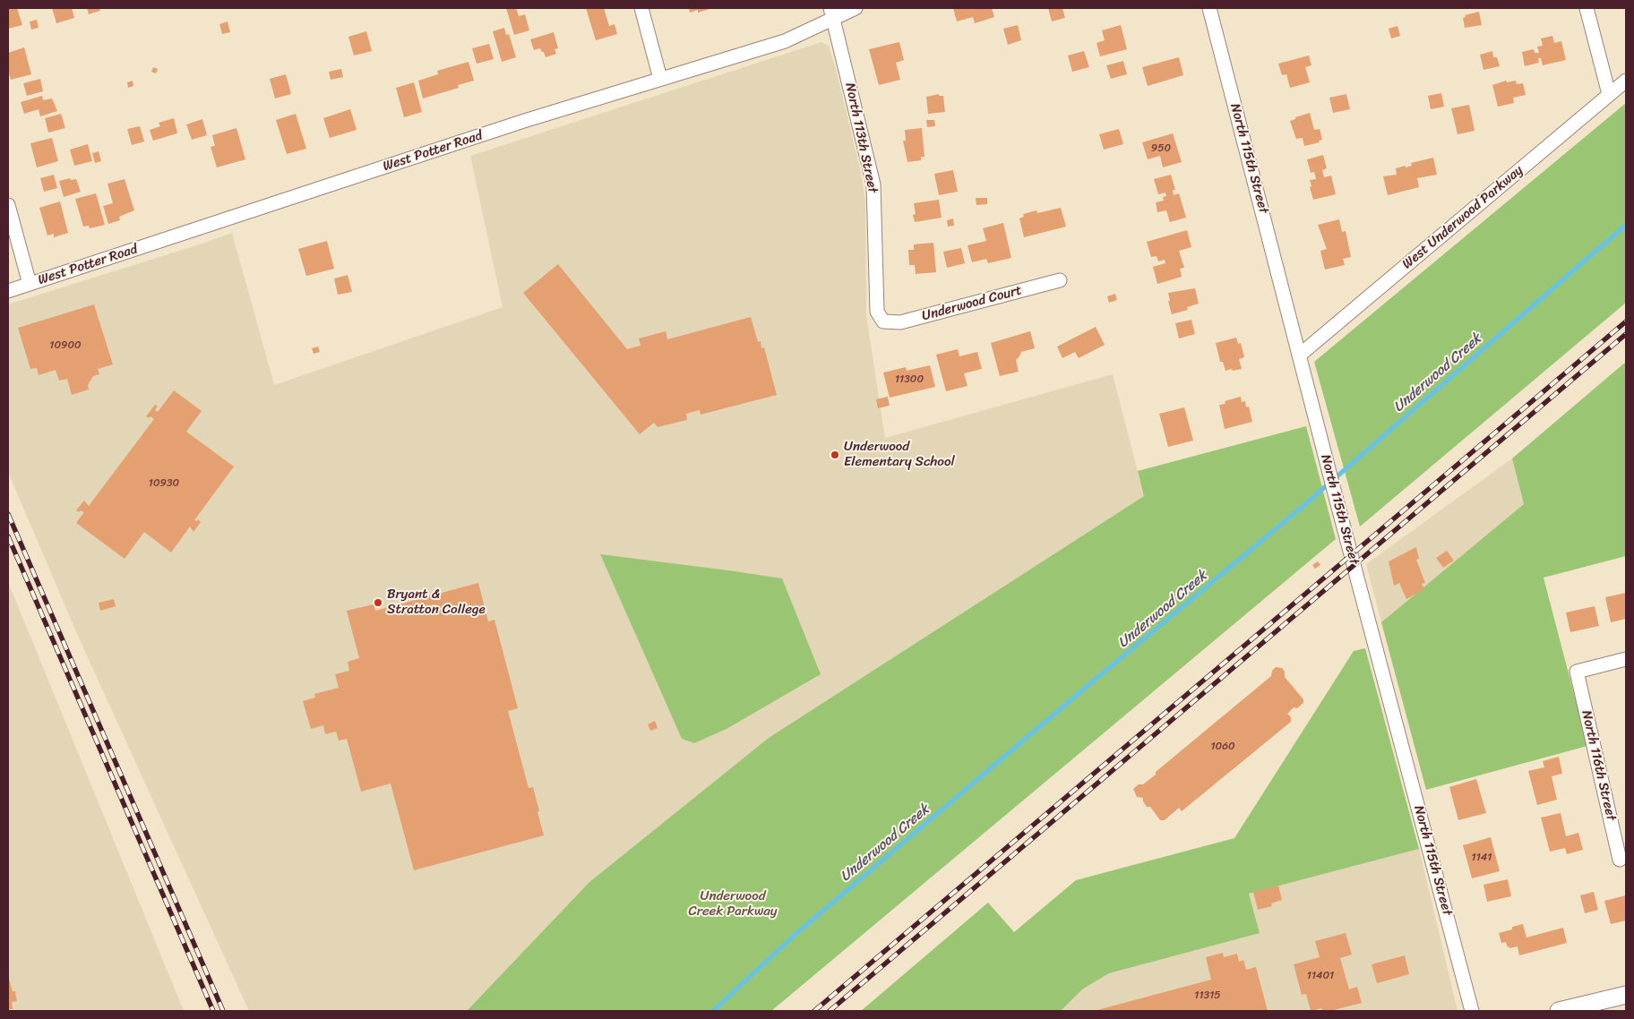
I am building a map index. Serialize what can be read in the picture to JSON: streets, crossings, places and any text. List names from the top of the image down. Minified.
{"streets":{"street":["North 113th Street","West Potter Road","North 115th Street","West Underwood Parkway","Underwood Court","North 116th Street"]},"crossings":[["North 113th Street","West Potter Road"],["North 113th Street","Underwood Court"],["North 115th Street","West Underwood Parkway"]],"water":["Underwood Creek"],"parks":["Underwood Creek Parkway"],"places":["Underwood Elementary School","Bryant & Stratton College"],"house_numbers":["950","10900","11300","10930","1060","1141","11401","11315"]}
